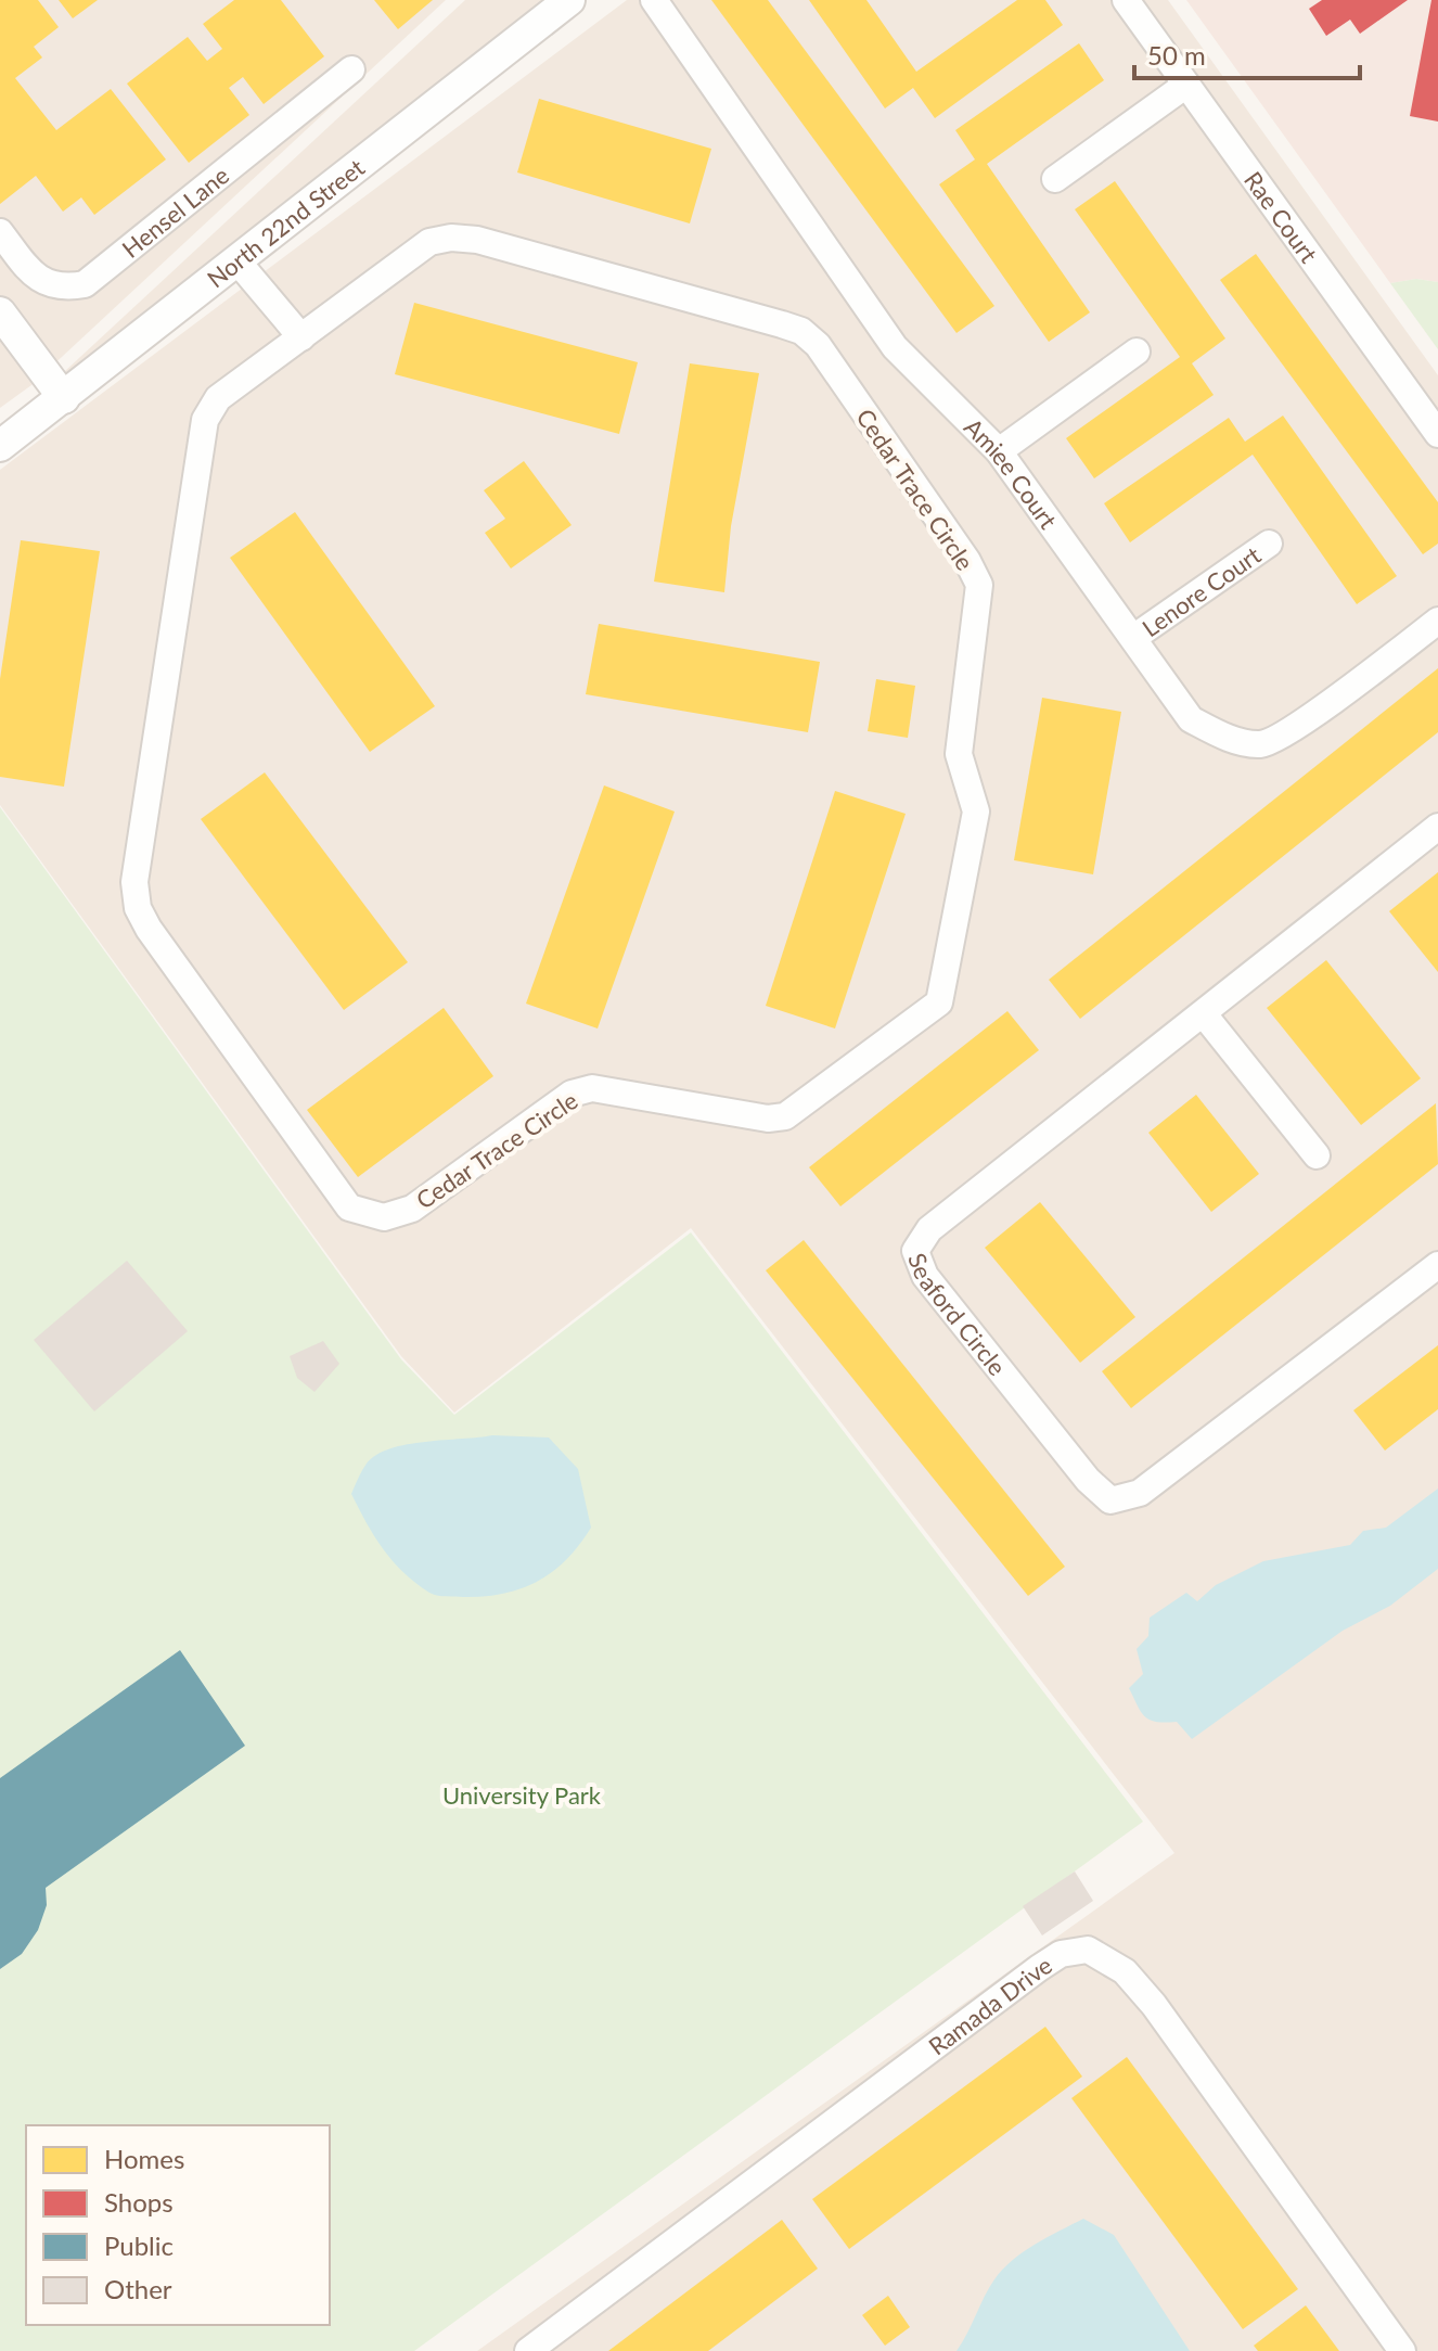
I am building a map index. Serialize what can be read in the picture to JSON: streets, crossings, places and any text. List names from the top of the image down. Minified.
{"streets":{"street":["Hensel Lane","Rae Court","North 22nd Street","Amiee Court","Cedar Trace Circle","Lenore Court","Seaford Circle","Ramada Drive"]},"crossings":[["Amiee Court","Lenore Court"]],"parks":["University Park"],"legend":["Homes","Shops","Public","Other"],"scale_bar":"50 m"}
